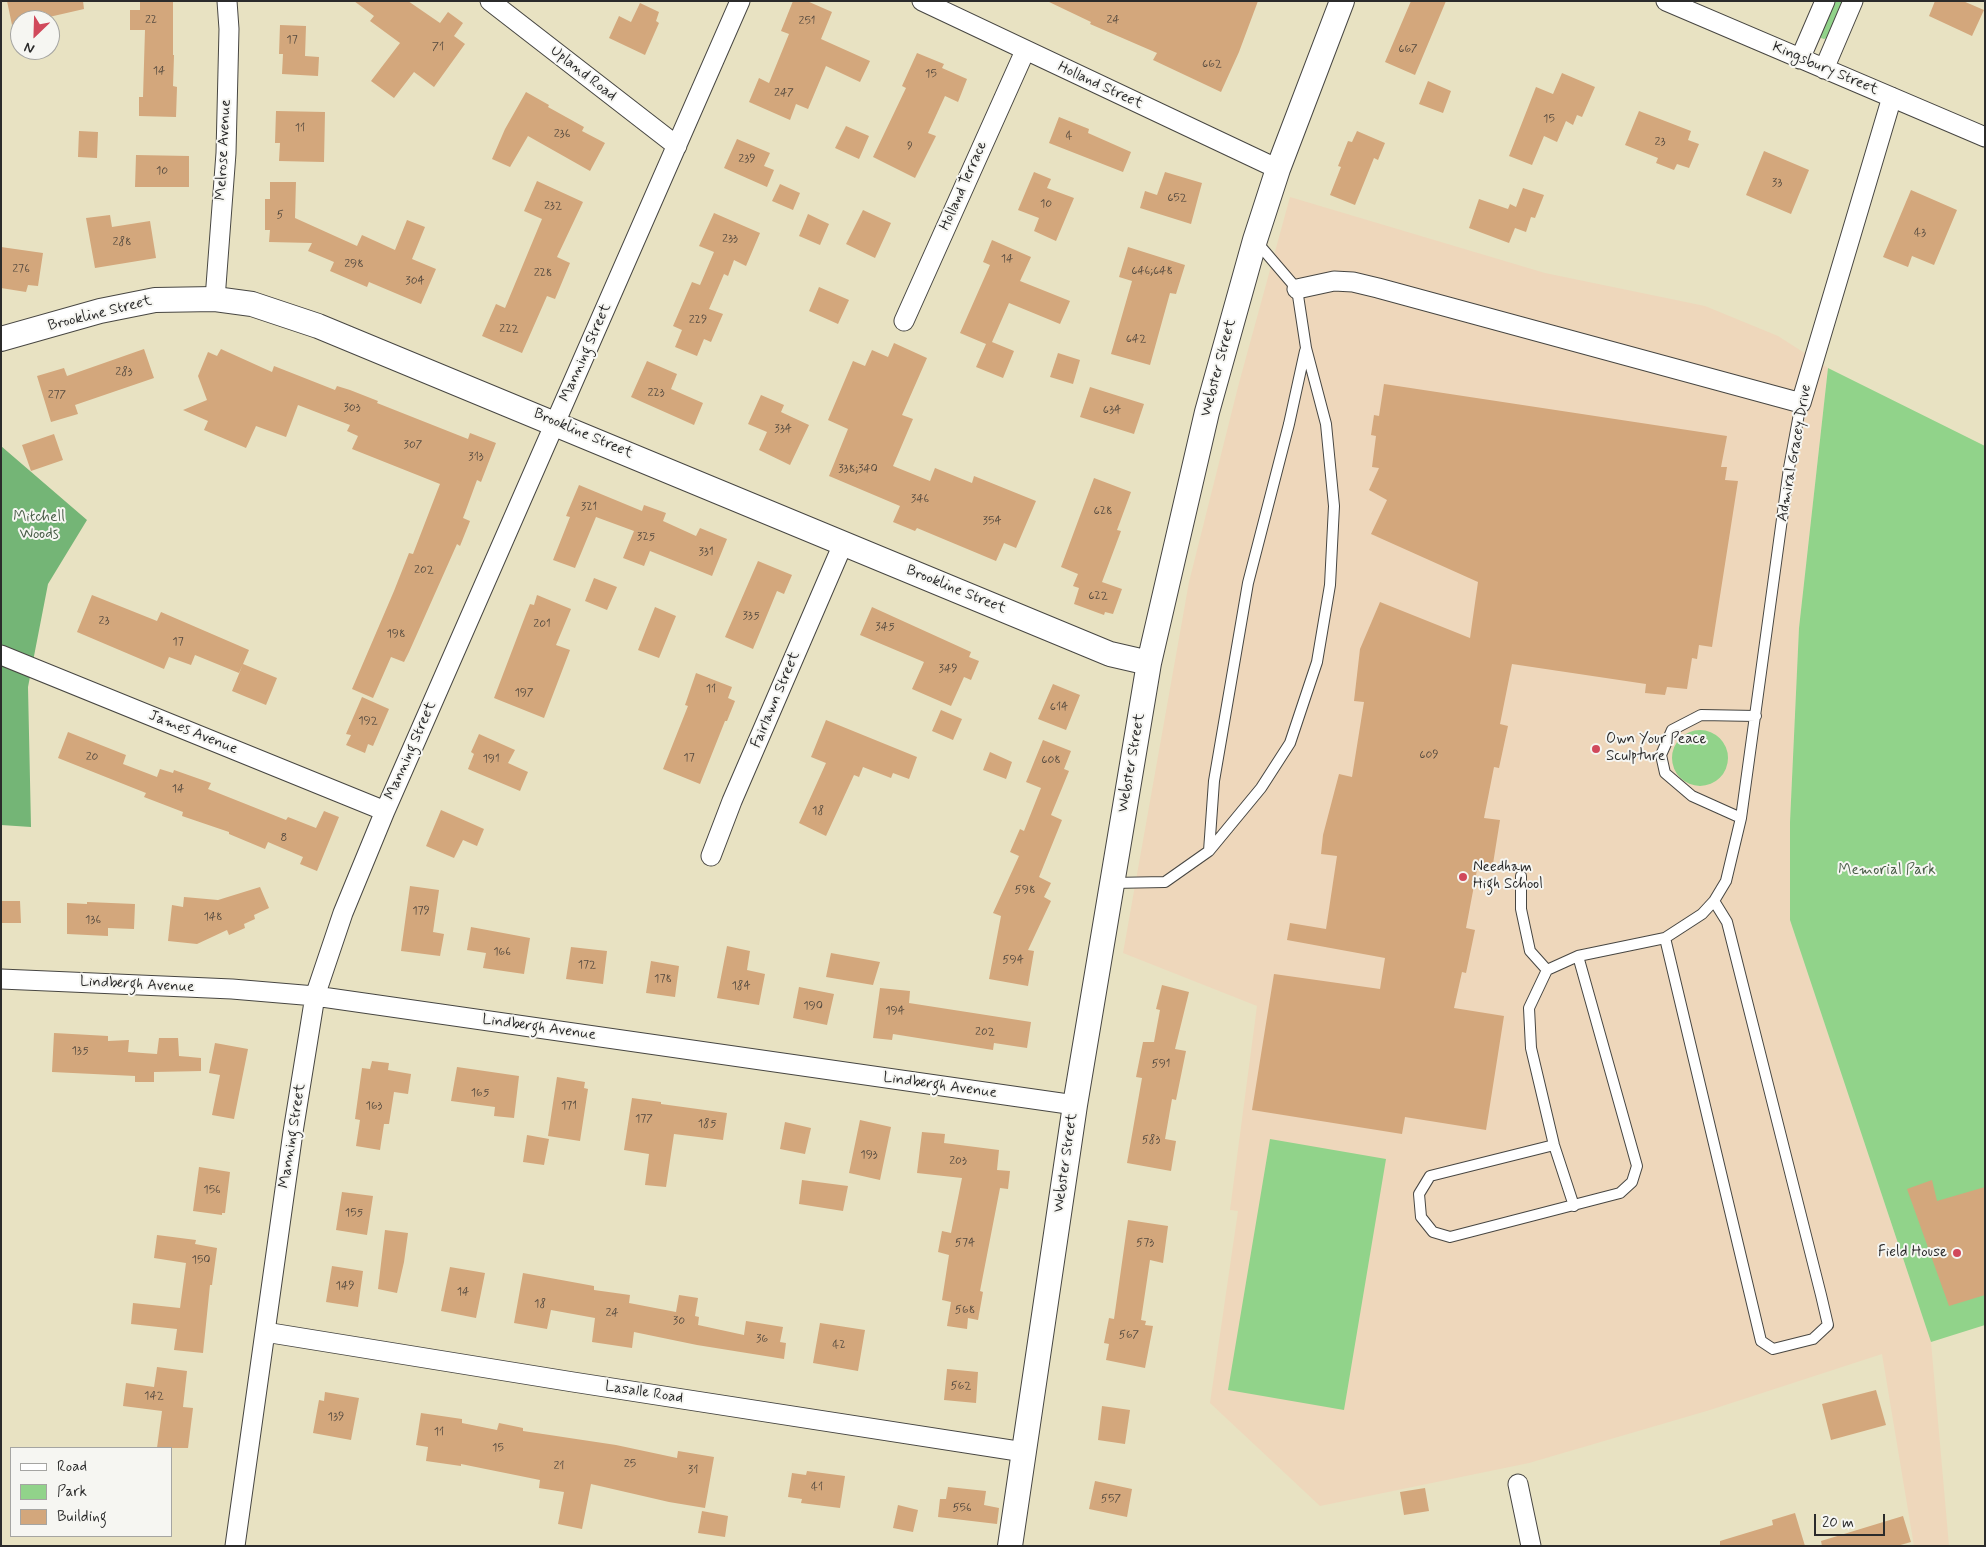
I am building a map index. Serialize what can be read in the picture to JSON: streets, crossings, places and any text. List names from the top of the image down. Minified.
{"streets":{"street":["Kingsbury Street","Upland Road","Holland Street","Melrose Avenue","Holland Terrace","Brookline Street","Manning Street","Webster Street","Admiral Gracey Drive","Fairlawn Street","James Avenue","Lindbergh Avenue","Lasalle Road"]},"crossings":[["Kingsbury Street","Admiral Gracey Drive"],["Upland Road","Manning Street"],["Holland Street","Holland Terrace"],["Holland Street","Webster Street"],["Melrose Avenue","Brookline Street"],["Brookline Street","Manning Street"],["Brookline Street","Webster Street"],["Brookline Street","Fairlawn Street"],["Manning Street","James Avenue"],["Manning Street","Lindbergh Avenue"],["Manning Street","Lasalle Road"],["Webster Street","Lindbergh Avenue"],["Webster Street","Lasalle Road"]],"parks":["Mitchell Woods","Memorial Park"],"places":["Own Your Peace Sculpture","Needham High School","Field House"],"house_numbers":["22","24","251","17","71","667","662","14","15","247","15","11","236","4","23","9","239","10","33","652","10","232","5","43","233","288","14","298","276","646;648","228","304","229","222","642","283","223","277","303","634","334","307","313","338;340","346","321","628","354","325","331","202","622","335","23","201","345","198","17","349","11","197","614","192","609","20","17","191","608","14","18","8","598","179","148","136","166","594","172","178","184","190","194","202","135","591","165","163","171","177","185","583","193","203","156","155","574","573","150","149","14","18","568","24","30","567","36","42","562","142","139","11","15","25","21","31","41","557","556"],"legend":["Road","Park","Building"],"scale_bar":"20 m","north":"bottom left"}
